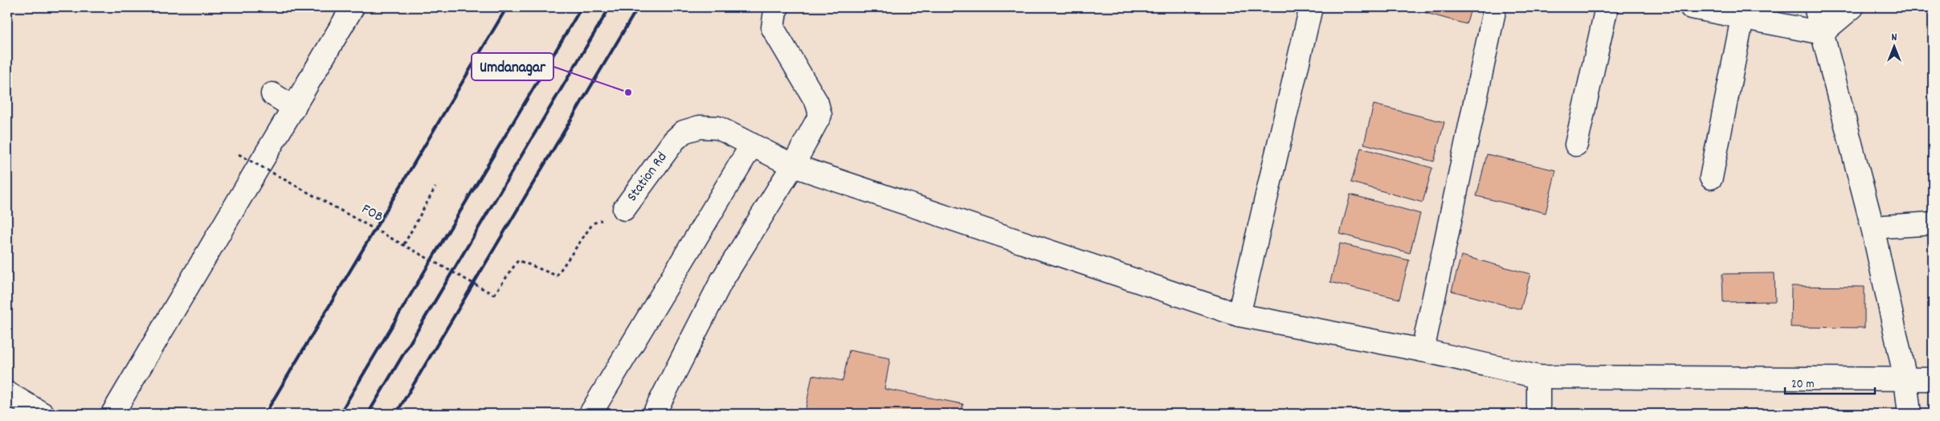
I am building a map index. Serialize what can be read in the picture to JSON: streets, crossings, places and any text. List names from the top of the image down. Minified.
{"streets":{"street":["Station Rd"],"path":["FOB"]},"crossings":[["Station Rd","FOB"]],"places":["Umdanagar"],"scale_bar":"20 m","north":"top"}
